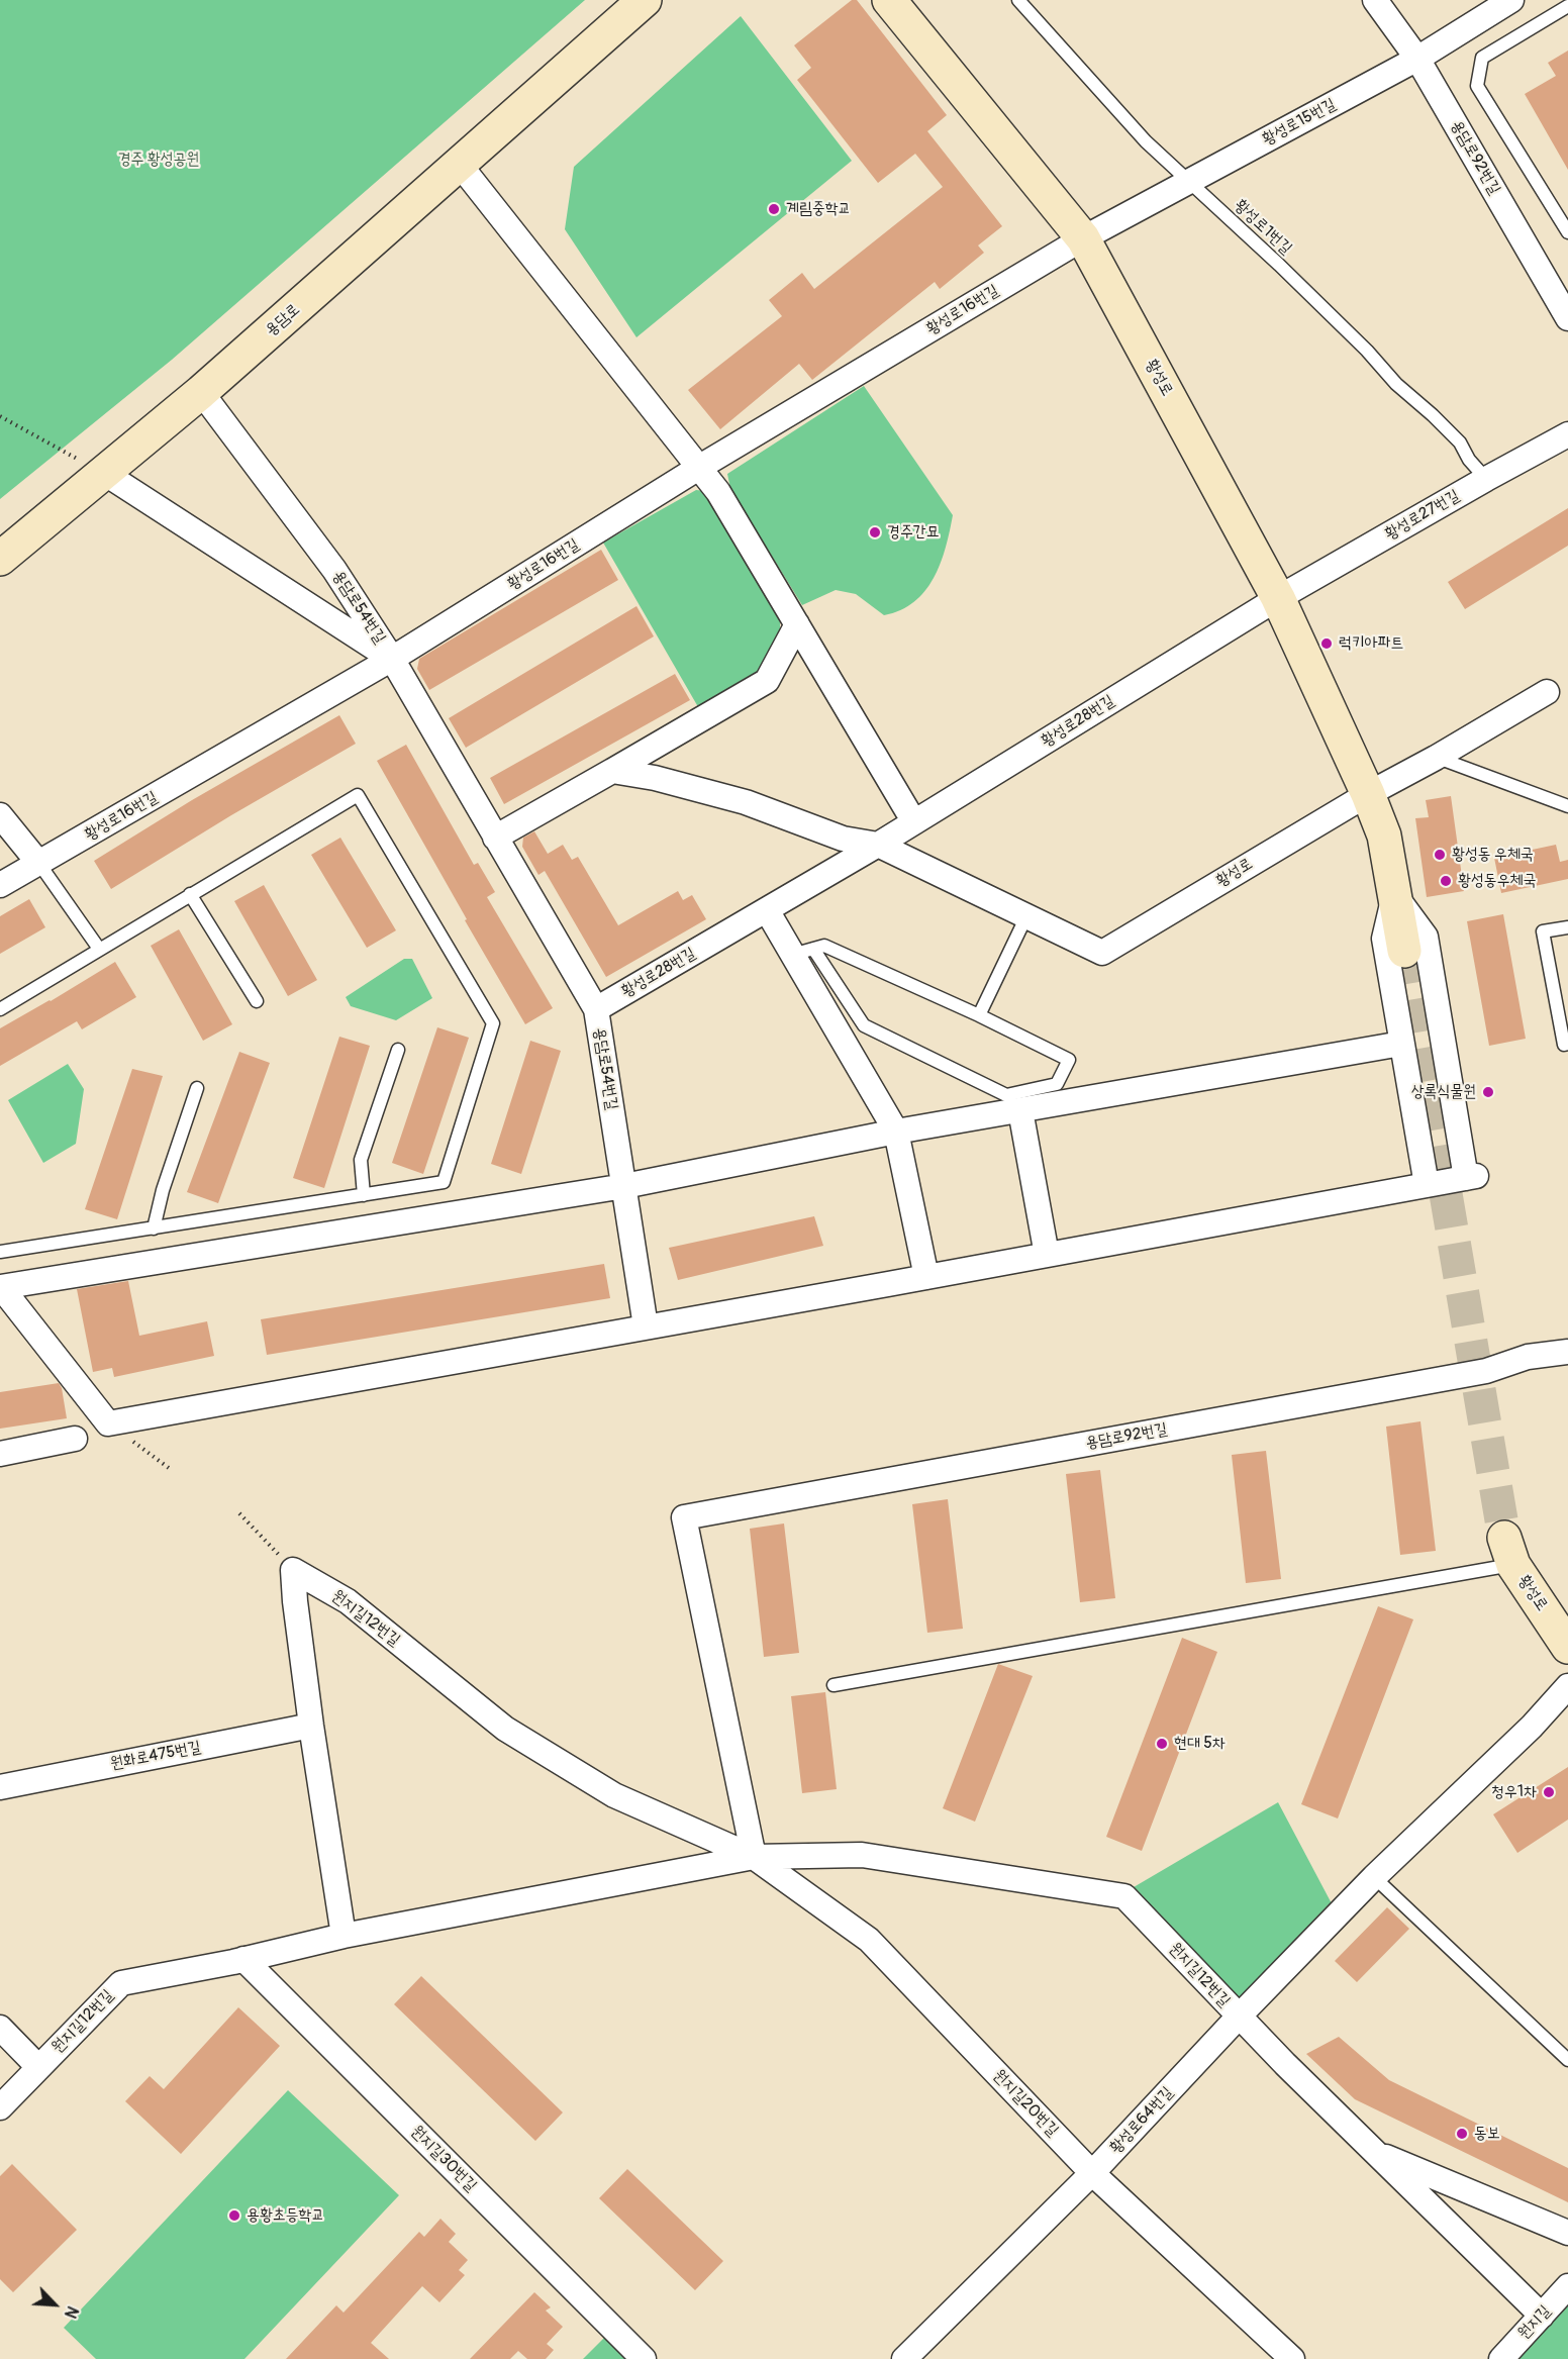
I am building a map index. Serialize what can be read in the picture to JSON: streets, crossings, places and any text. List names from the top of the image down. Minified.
{"streets":{"street":["황성로15번길","용담로92번길","황성로16번길","용담로","황성로","황성로27번길","용담로54번길","황성로28번길","원지길12번길","원화로475번길","원지길20번길","황성로64번길","원지길30번길","원지길"],"lane":["황성로1번길"]},"crossings":[["황성로15번길","용담로92번길"],["황성로15번길","황성로1번길"],["황성로15번길","황성로16번길"],["황성로15번길","황성로"],["용담로92번길","원지길12번길"],["용담로92번길","원지길20번길"],["황성로1번길","황성로27번길"],["황성로16번길","황성로"],["황성로16번길","용담로54번길"],["용담로","용담로54번길"],["황성로","황성로27번길"],["황성로","황성로28번길"],["황성로27번길","황성로28번길"],["용담로54번길","황성로28번길"],["원지길12번길","원지길20번길"],["원지길12번길","황성로64번길"],["원지길12번길","원지길30번길"],["원지길12번길","원지길"],["원지길20번길","황성로64번길"]],"parks":["경주 황성공원"],"places":["계림중학교","경주간묘","럭키아파트","황성동 우체국","황성동우체국","상록식물원","현대 5차","청우1차","동보","용황초등학교"],"north":"bottom right"}
